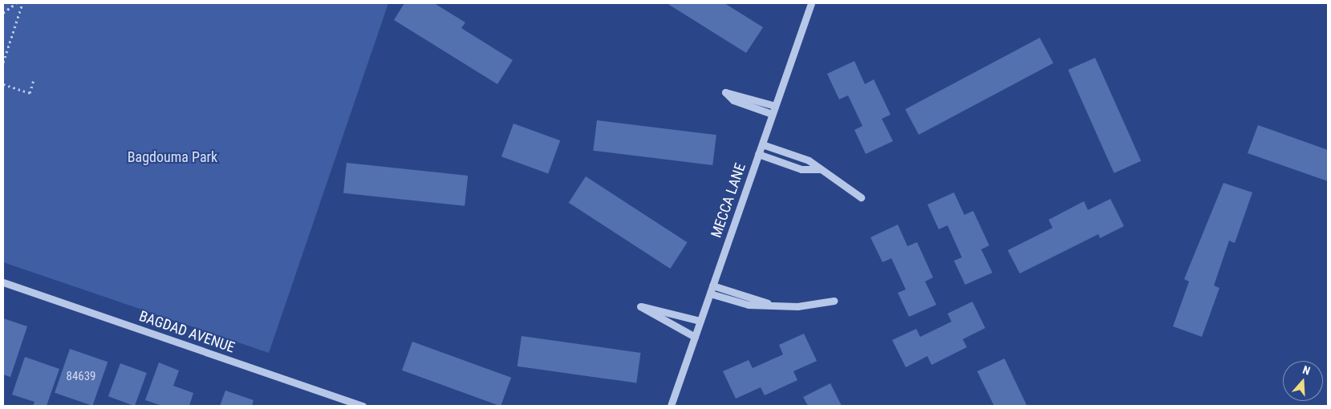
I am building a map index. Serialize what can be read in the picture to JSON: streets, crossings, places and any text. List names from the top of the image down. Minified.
{"streets":{"street":["MECCA LANE","BAGDAD AVENUE"]},"parks":["Bagdouma Park"],"house_numbers":["84639"],"north":"top"}
